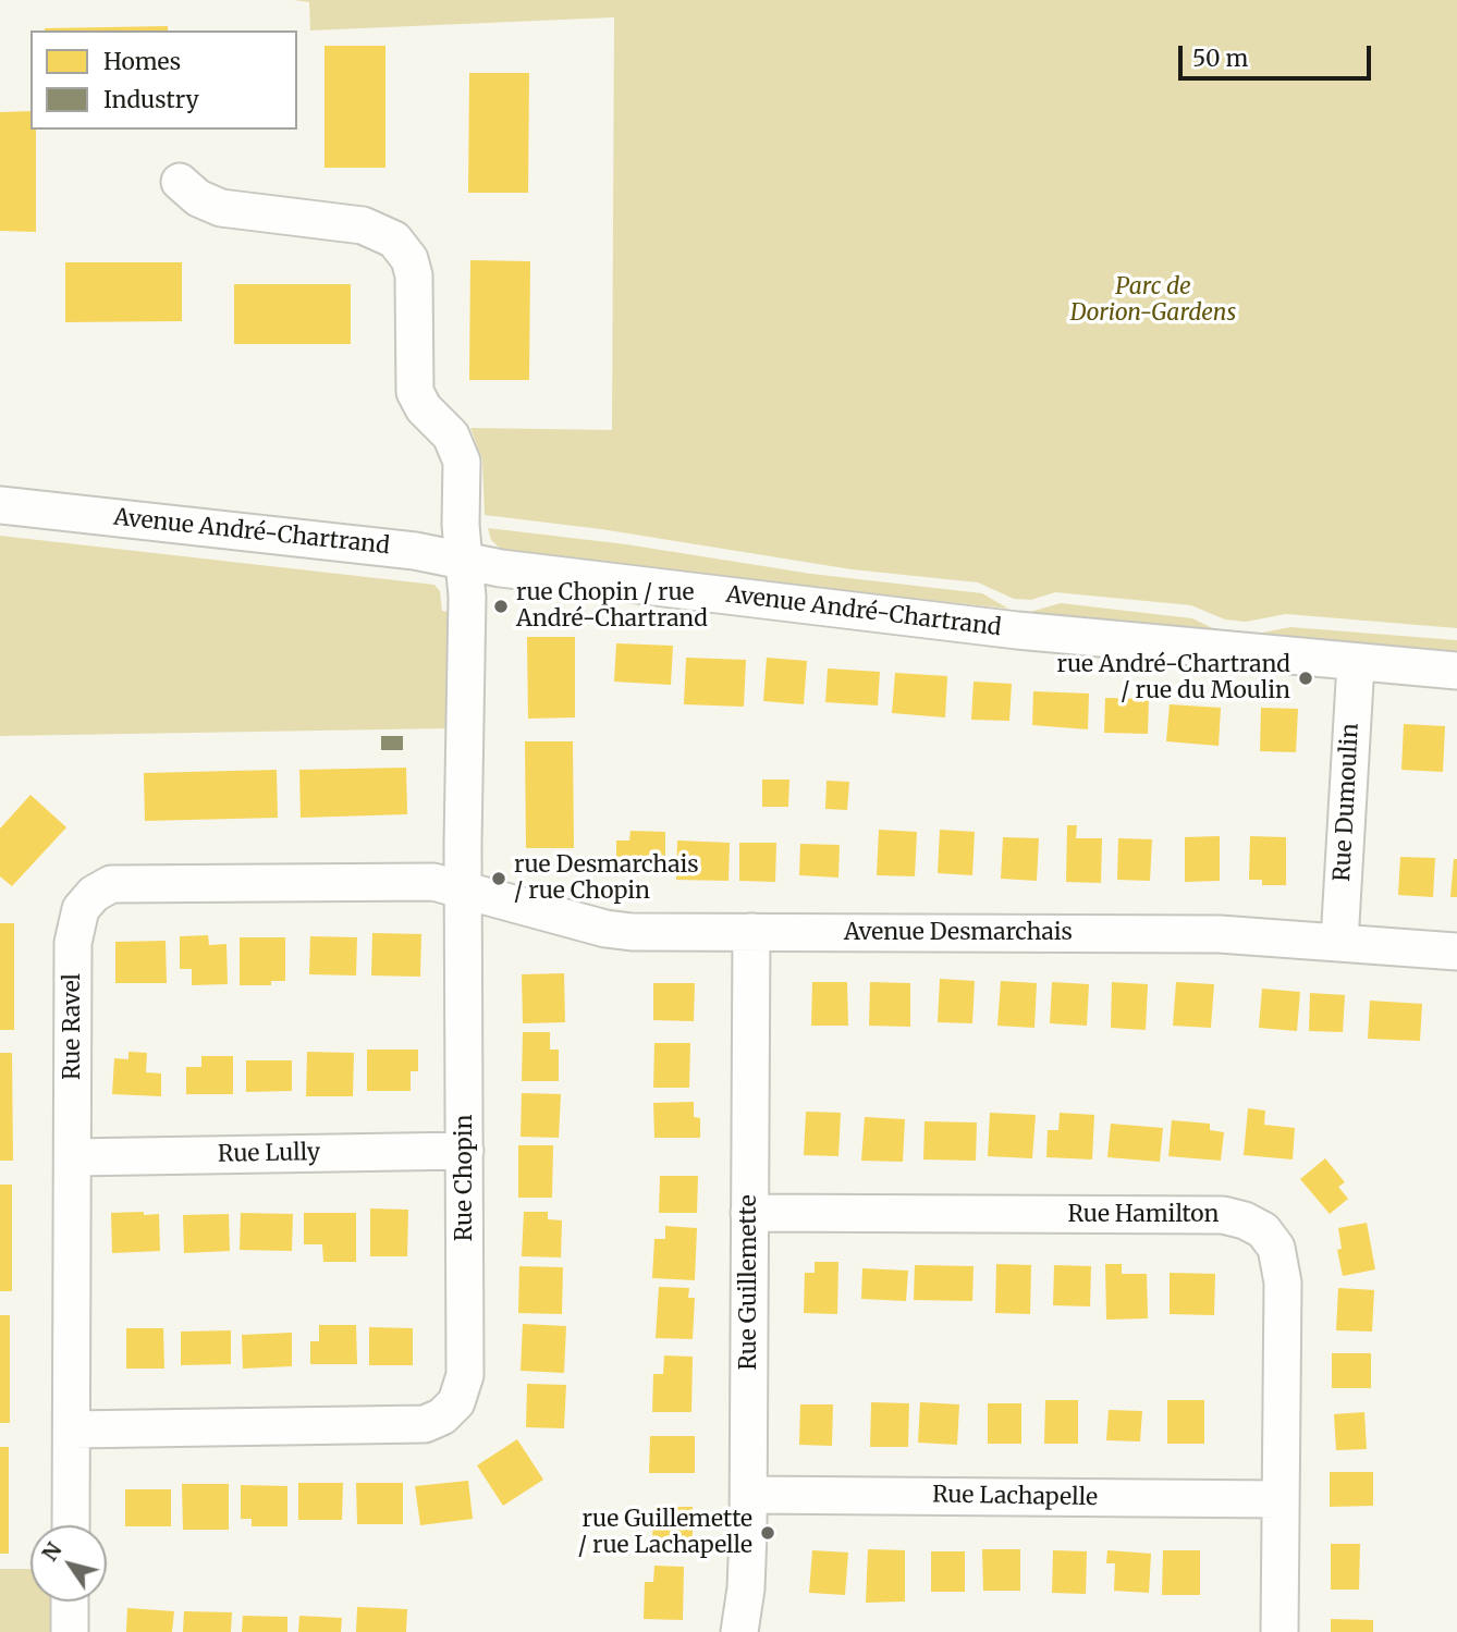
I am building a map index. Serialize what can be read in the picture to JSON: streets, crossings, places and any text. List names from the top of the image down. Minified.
{"streets":{"street":["Avenue André-Chartrand","Rue Dumoulin","Avenue Desmarchais","Rue Ravel","Rue Lully","Rue Chopin","Rue Hamilton","Rue Guillemette","Rue Lachapelle"]},"crossings":[["Avenue André-Chartrand","Rue Dumoulin"],["Avenue André-Chartrand","Rue Chopin"],["Rue Dumoulin","Avenue Desmarchais"],["Avenue Desmarchais","Rue Ravel"],["Avenue Desmarchais","Rue Chopin"],["Avenue Desmarchais","Rue Guillemette"],["Rue Ravel","Rue Lully"],["Rue Ravel","Rue Chopin"],["Rue Lully","Rue Chopin"],["Rue Hamilton","Rue Guillemette"],["Rue Hamilton","Rue Lachapelle"],["Rue Guillemette","Rue Lachapelle"]],"parks":["Parc de Dorion-Gardens"],"places":["rue Chopin / rue André-Chartrand","rue André-Chartrand / rue du Moulin","rue Desmarchais / rue Chopin","rue Guillemette / rue Lachapelle"],"legend":["Homes","Industry"],"scale_bar":"50 m","north":"top left"}
